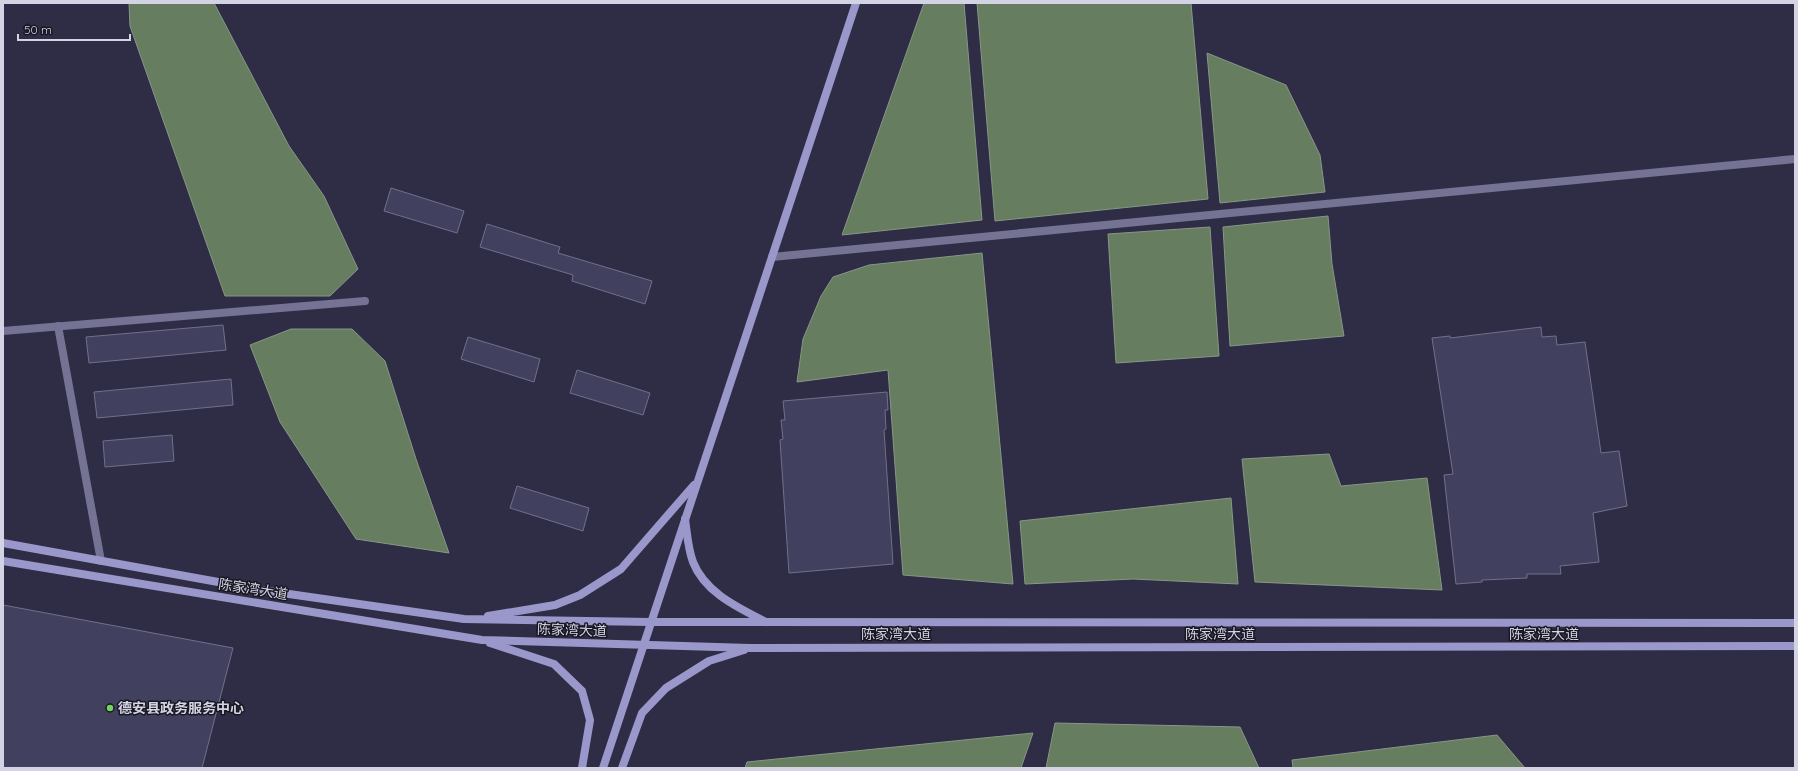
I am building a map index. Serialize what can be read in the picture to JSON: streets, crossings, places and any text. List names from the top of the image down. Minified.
{"streets":{"main road":["陈家湾大道"]},"places":["德安县政务服务中心"],"scale_bar":"50 m"}
